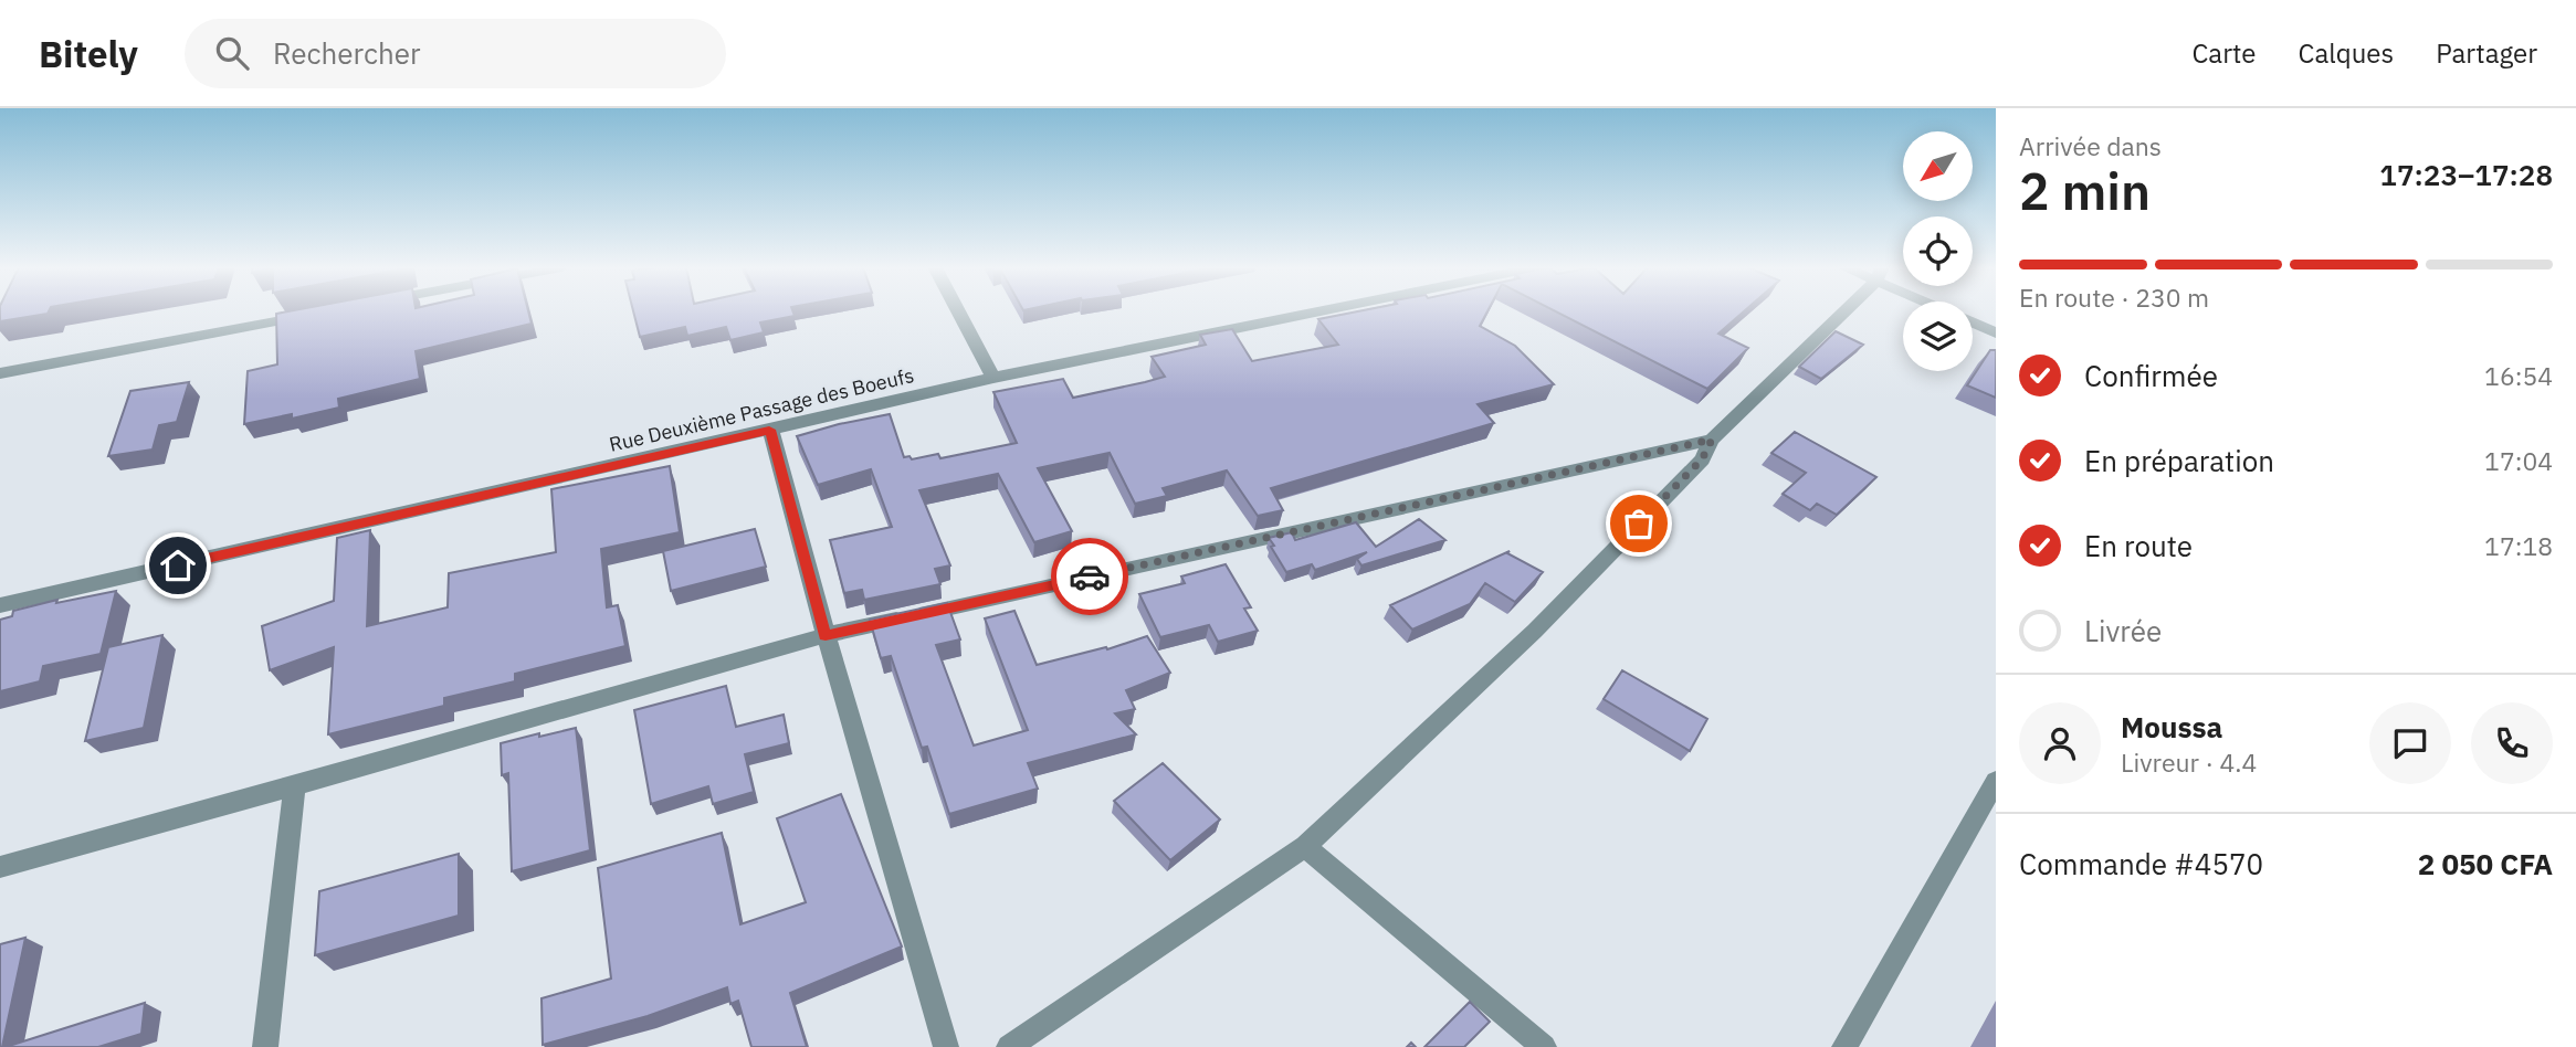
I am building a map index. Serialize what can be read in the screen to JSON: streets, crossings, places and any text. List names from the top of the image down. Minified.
{"streets":{"street":["Rue Deuxième Passage des Boeufs"]},"north":"bottom left","page":{"header":"Bitely","search":"Rechercher","nav":["Carte","Calques","Partager"],"heading":["2 min","Arrivée dans","17:23–17:28"],"panel":["Moussa","Livreur · 4.4","Commande #4570","2 050 CFA"],"bar":"En route · 230 m","list":[["Confirmée","16:54"],["En préparation","17:04"],["En route","17:18"],"Livrée"]}}
